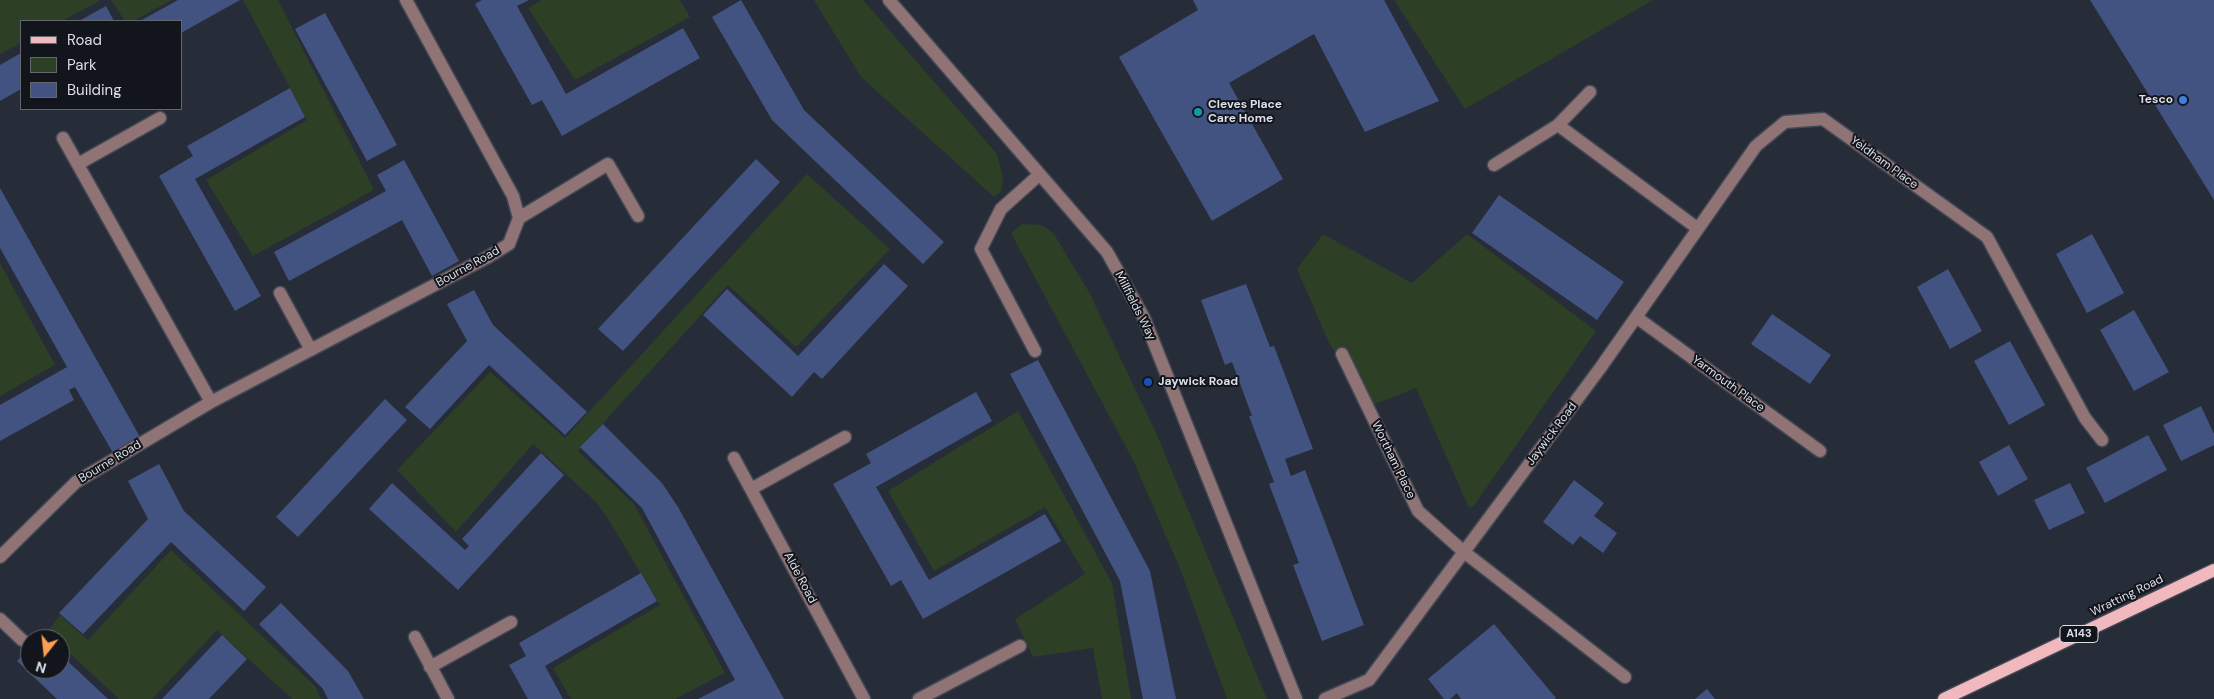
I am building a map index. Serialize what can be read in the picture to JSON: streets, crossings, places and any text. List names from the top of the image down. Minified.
{"streets":{"main road":["Wratting Road","A143"],"street":["Yeldham Place","Bourne Road","Millfields Way","Yarmouth Place","Jaywick Road","Wortham Place","Alde Road"]},"crossings":[["Yeldham Place","Yarmouth Place"],["Yeldham Place","Jaywick Road"],["Yarmouth Place","Jaywick Road"],["Jaywick Road","Wortham Place"]],"places":["Tesco","Cleves Place Care Home","Jaywick Road"],"legend":["Road","Park","Building"],"north":"bottom"}
